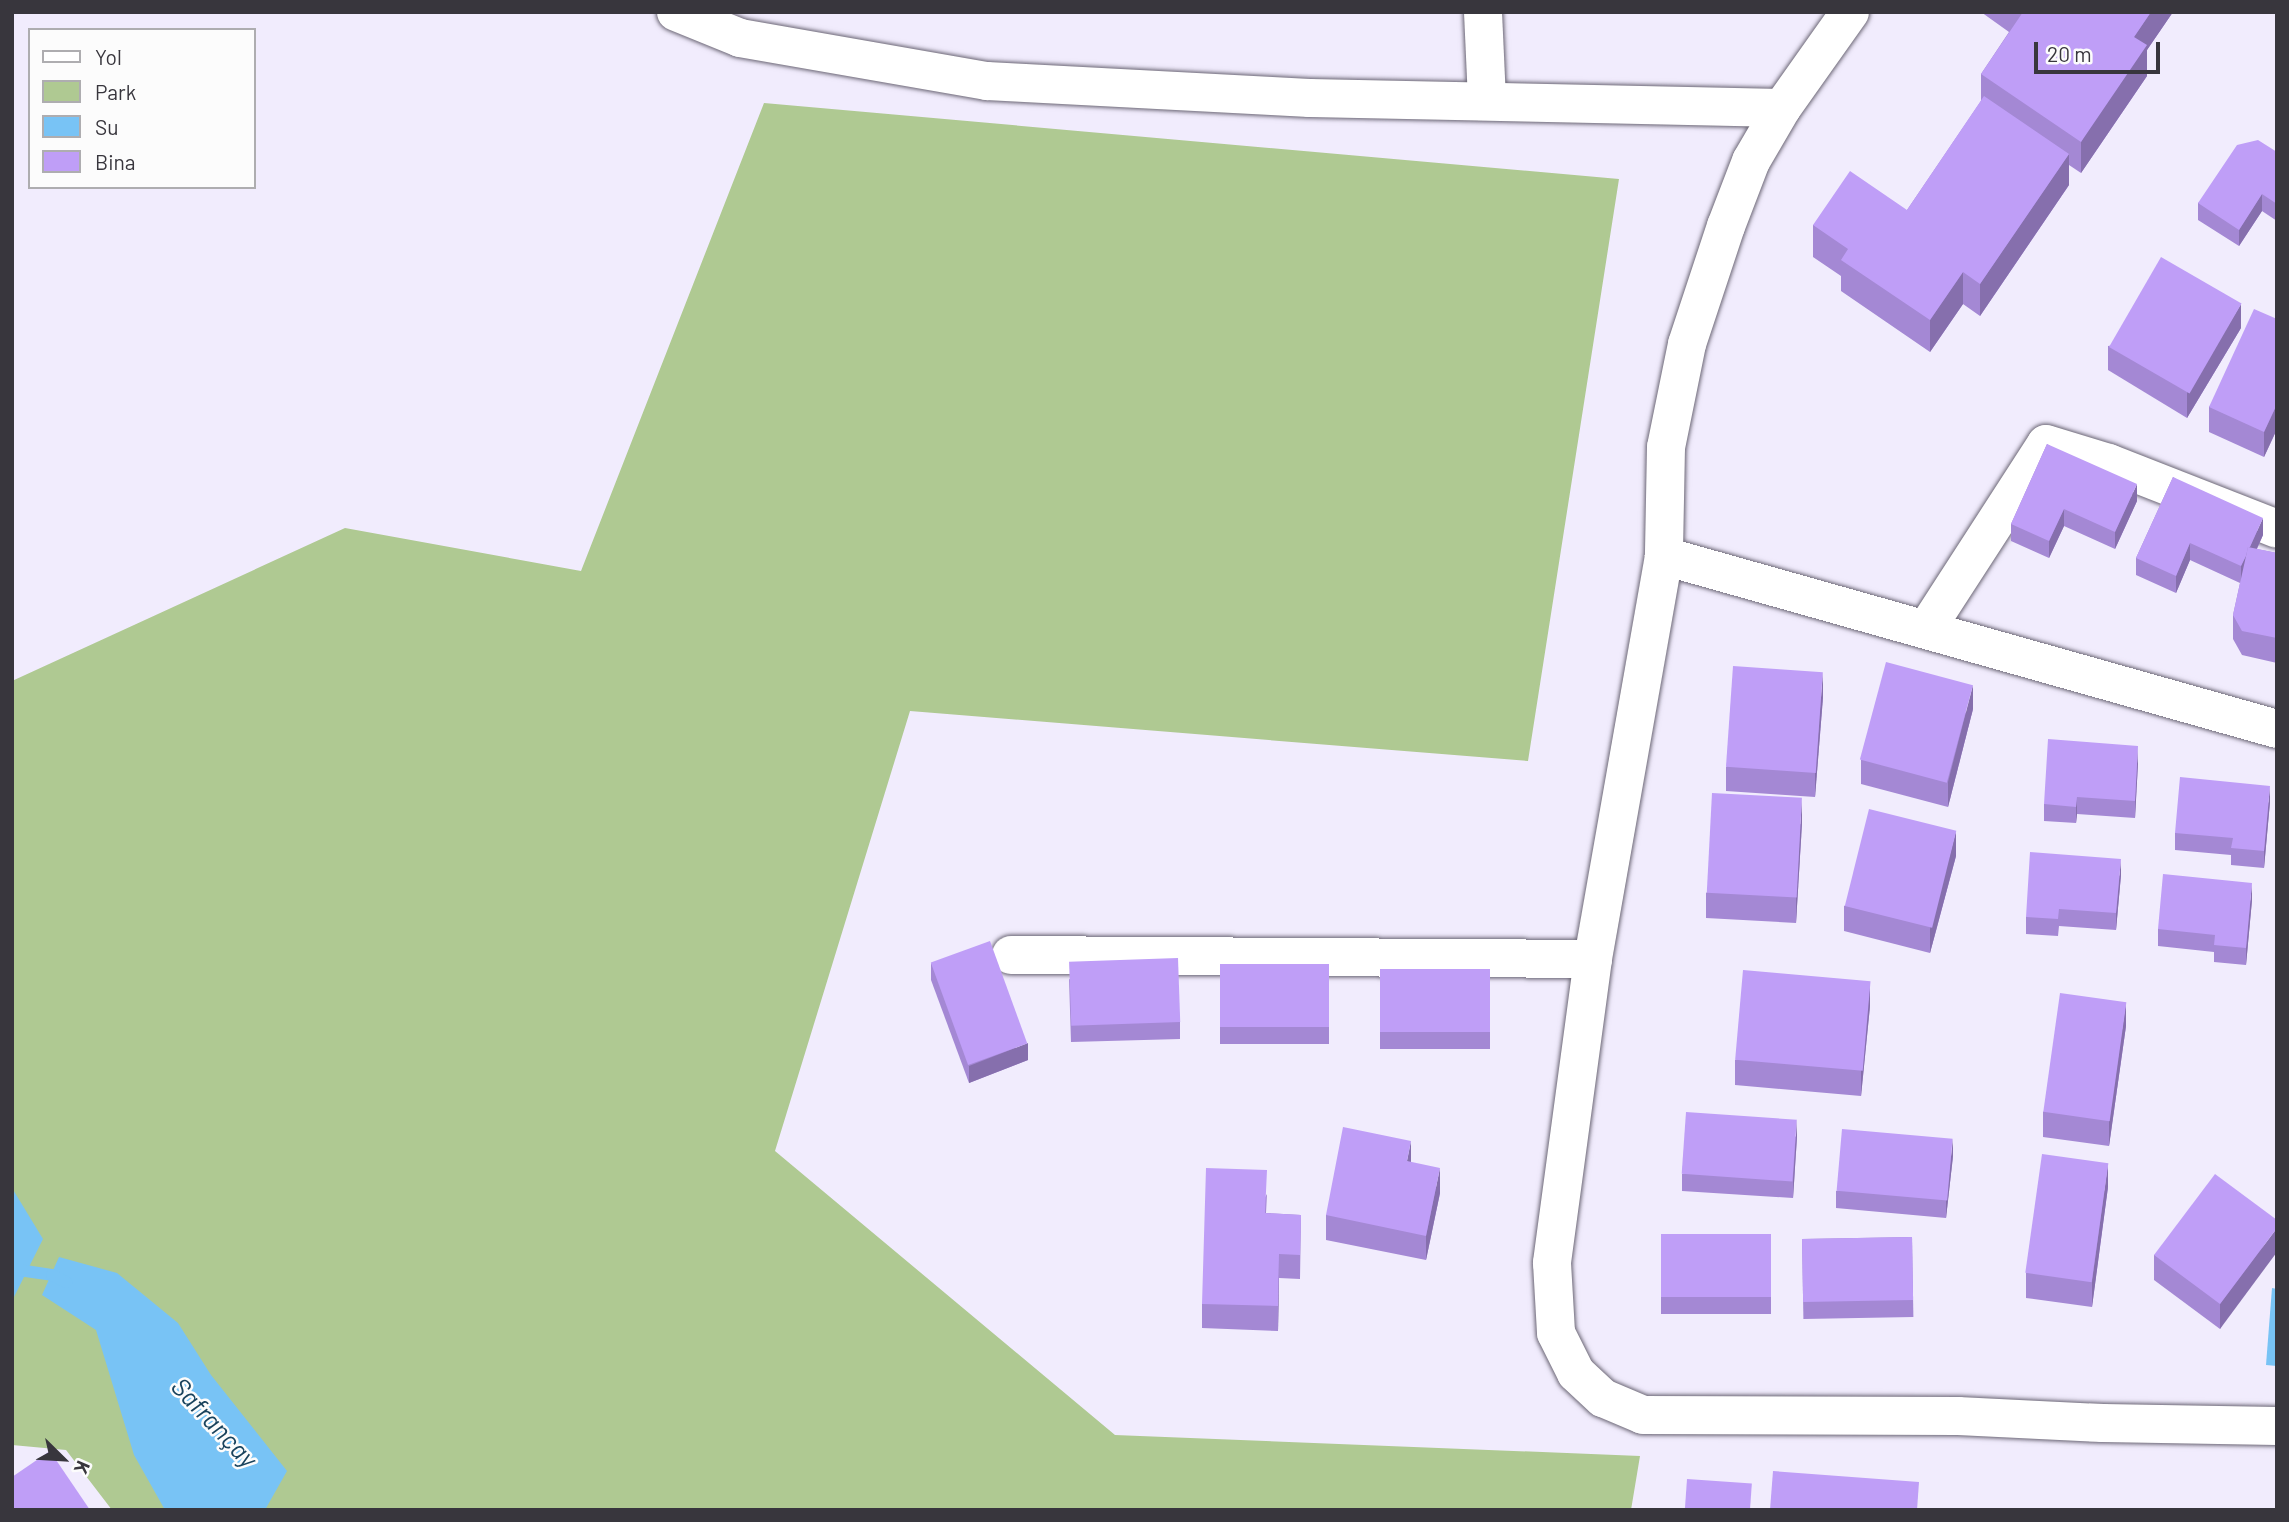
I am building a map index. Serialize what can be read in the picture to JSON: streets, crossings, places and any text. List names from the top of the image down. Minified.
{"water":["Safrançay"],"legend":["Yol","Park","Su","Bina"],"scale_bar":"20 m","north":"bottom right"}
